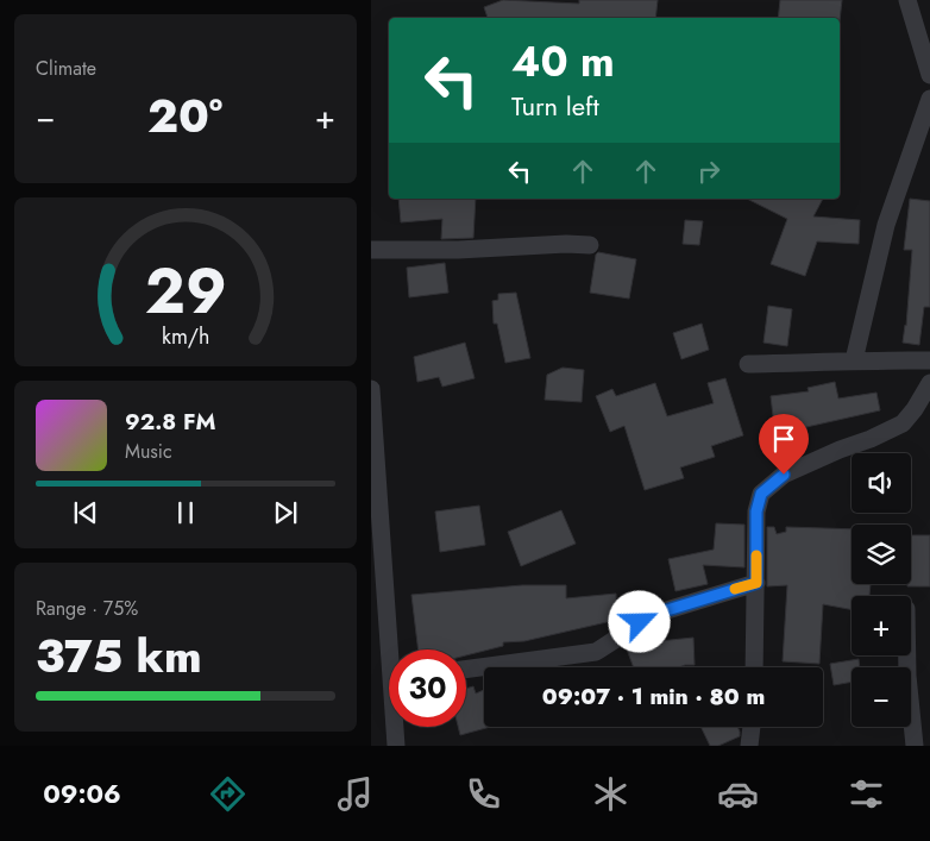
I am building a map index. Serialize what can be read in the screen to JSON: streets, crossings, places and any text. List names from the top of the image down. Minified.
{"page":{"tile":["Climate",["Range · 75%","375 km"]],"turn":["40 m","Turn left"],"heat":["−","20°","+"],"song":["92.8 FM","Music"],"map_buttons":["+","−"],"limit":"30","trip":"09:07 · 1 min · 80 m","tabs":"09:06","gauge":["29","km/h"]}}
